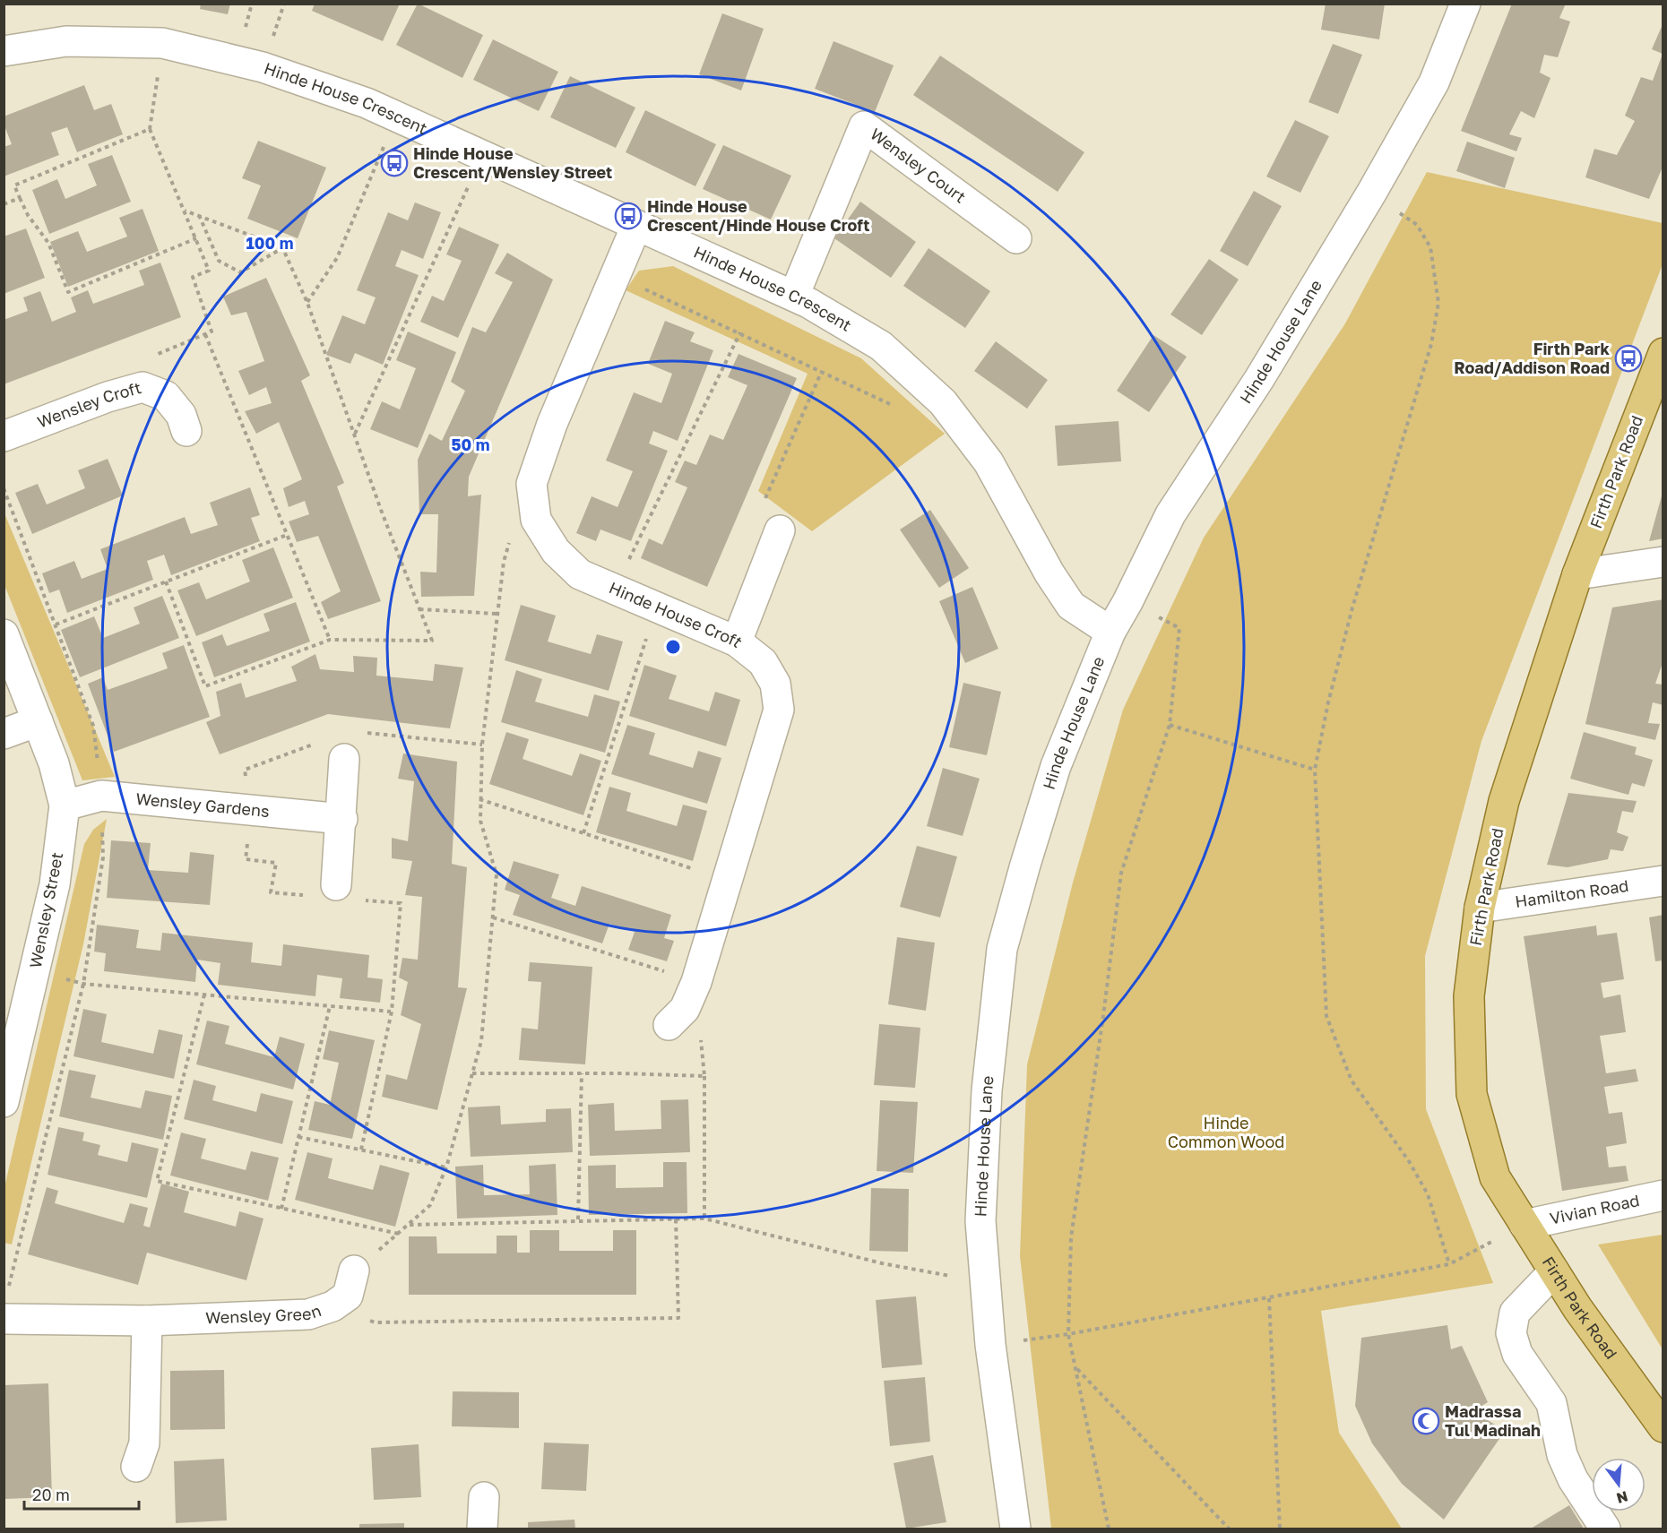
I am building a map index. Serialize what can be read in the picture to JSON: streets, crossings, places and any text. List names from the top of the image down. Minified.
{"streets":{"main road":["Firth Park Road"],"street":["Hinde House Crescent","Wensley Court","Hinde House Lane","Wensley Croft","Hinde House Croft","Wensley Gardens","Hamilton Road","Wensley Street","Vivian Road","Wensley Green"]},"crossings":[["Hinde House Crescent","Wensley Court"],["Hinde House Crescent","Hinde House Lane"],["Hinde House Crescent","Hinde House Croft"],["Firth Park Road","Hamilton Road"],["Firth Park Road","Vivian Road"],["Wensley Gardens","Wensley Street"]],"parks":["Hinde Common Wood"],"places":{"bus stop":["Hinde House Crescent/Wensley Street","Hinde House Crescent/Hinde House Croft","Firth Park Road/Addison Road"],"mosque":["Madrassa Tul Madinah"]},"scale_bar":"20 m","north":"bottom","rings":["100 m","50 m"]}
